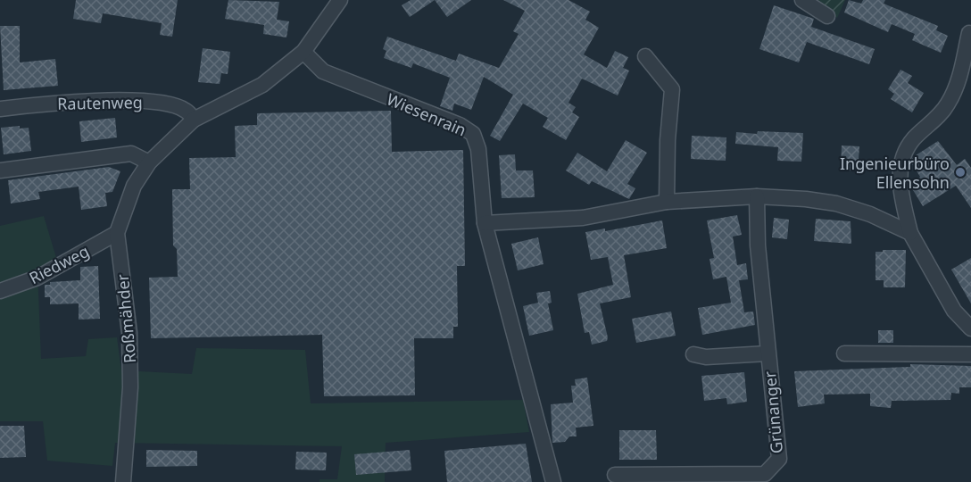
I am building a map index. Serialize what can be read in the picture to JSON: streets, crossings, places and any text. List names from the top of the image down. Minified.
{"streets":{"street":["Rautenweg","Wiesenrain","Riedweg","Roßmähder","Grünanger"]},"crossings":[["Rautenweg","Roßmähder"],["Wiesenrain","Roßmähder"],["Riedweg","Roßmähder"]],"places":["Ingenieurbüro Ellensohn"]}
